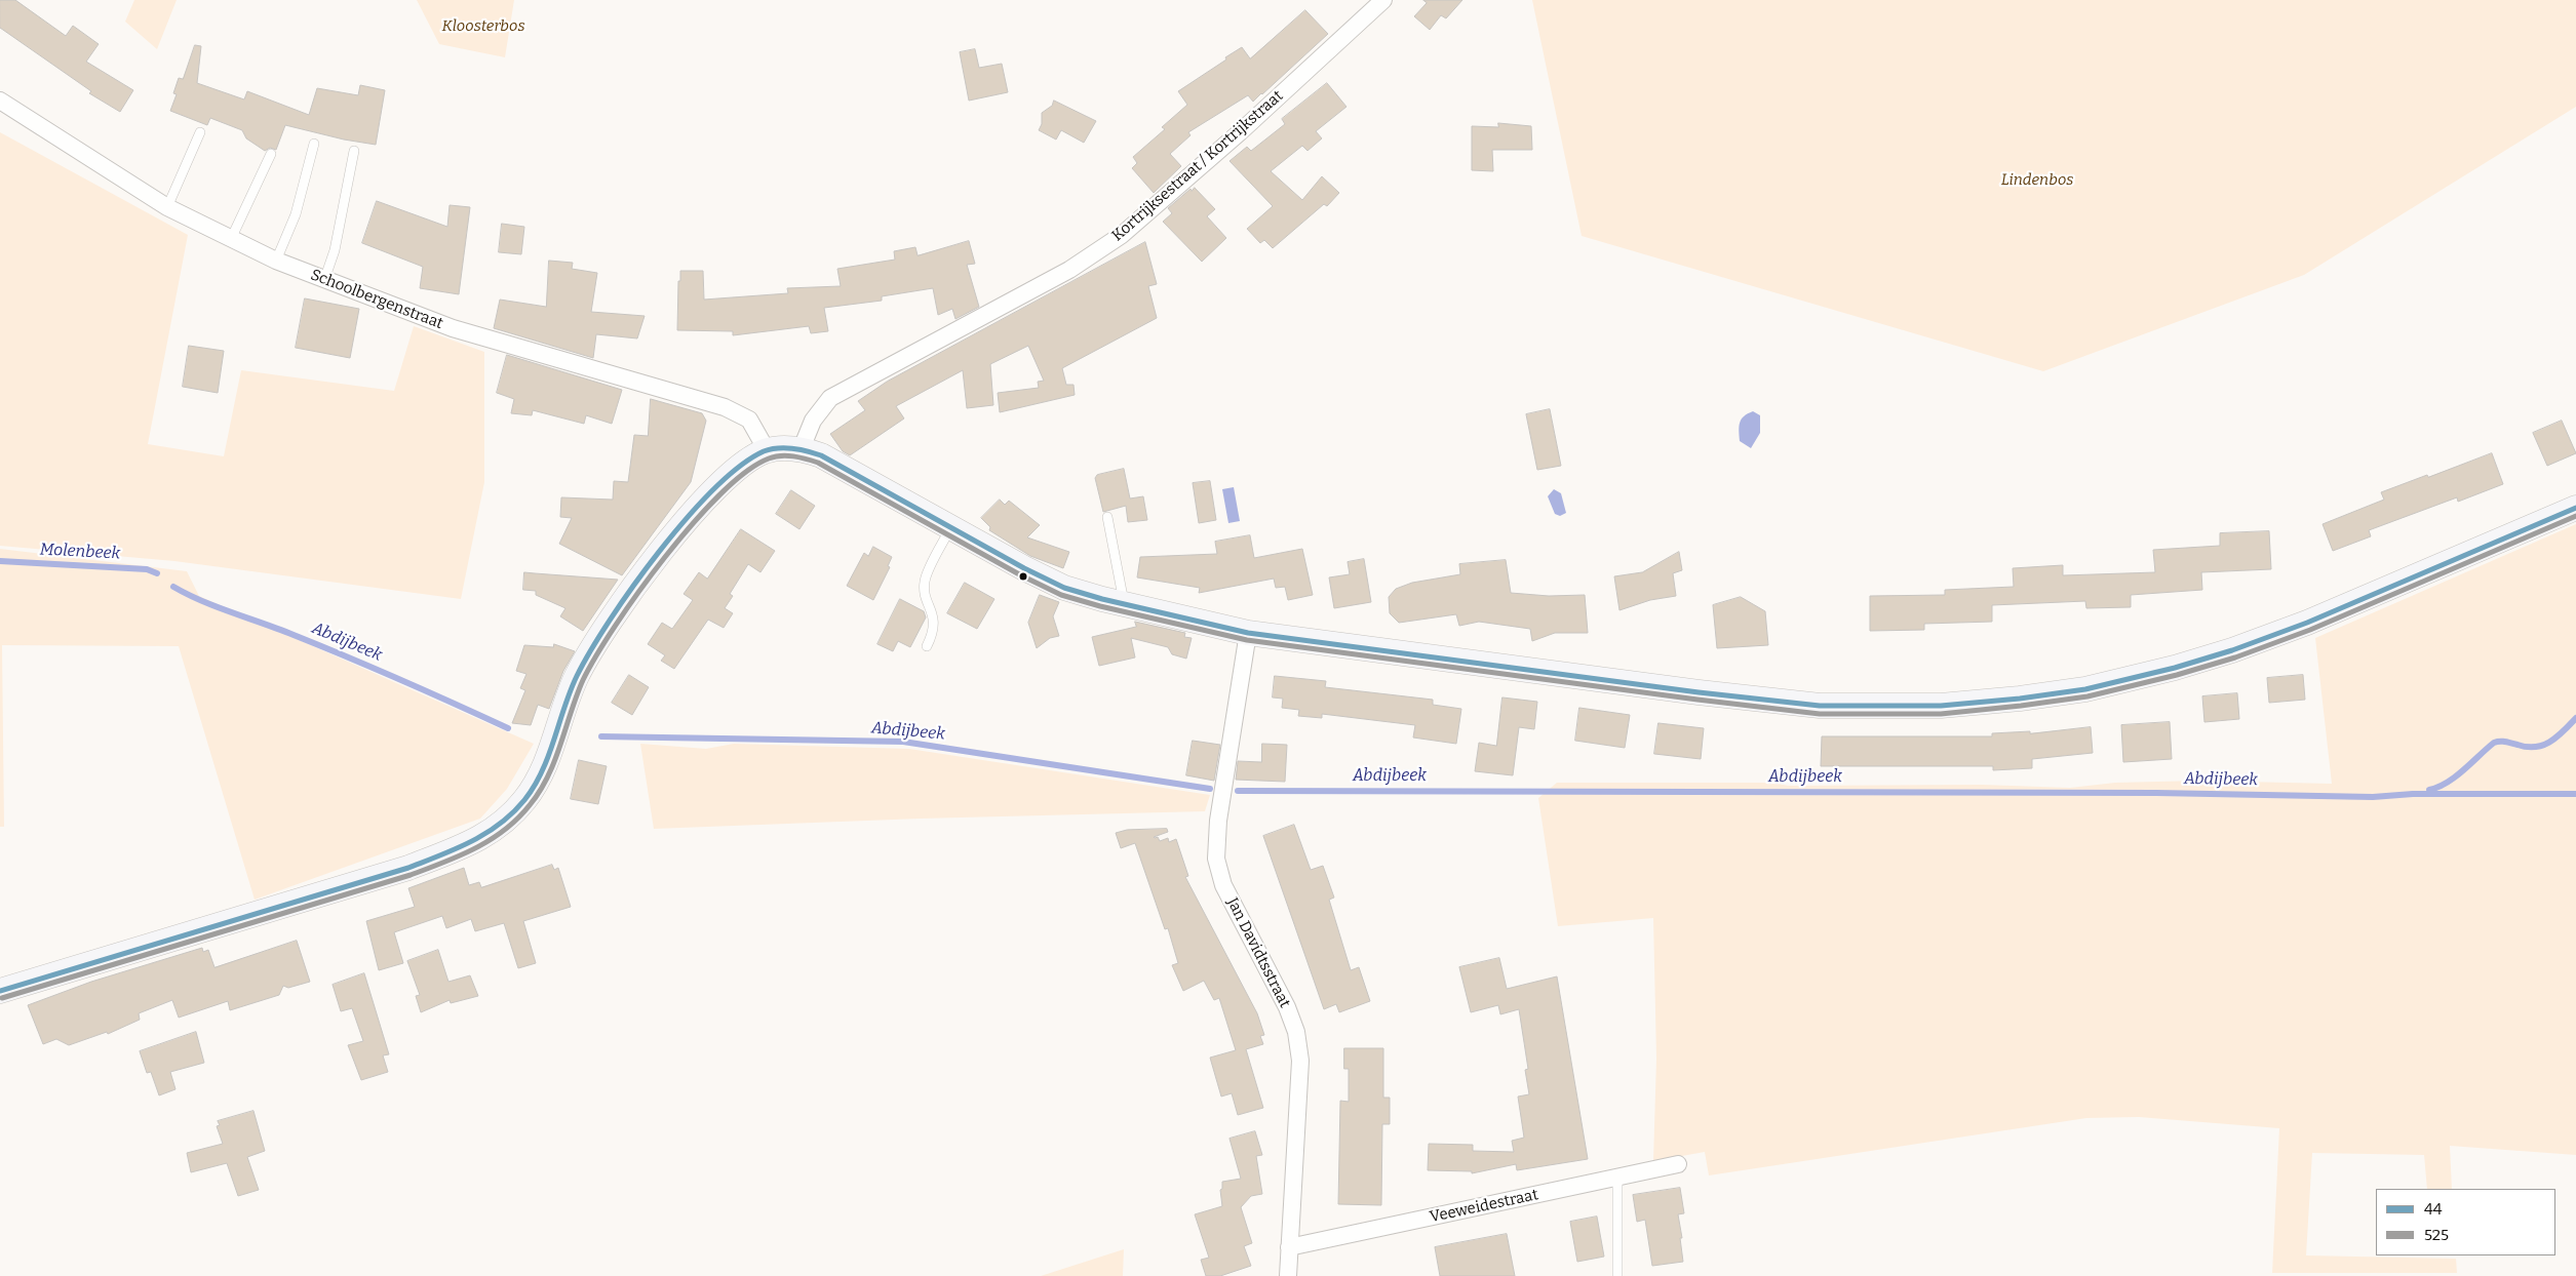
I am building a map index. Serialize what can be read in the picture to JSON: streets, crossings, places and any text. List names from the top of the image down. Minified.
{"streets":{"street":["Kortrijksestraat / Kortrijkstraat","Schoolbergenstraat","Jan Davidtsstraat","Veeweidestraat"]},"crossings":[["Jan Davidtsstraat","Veeweidestraat"]],"water":["Molenbeek","Abdijbeek"],"parks":["Kloosterbos","Lindenbos"],"lines":["transit line 44","transit line 525"],"legend":["44","525"]}
